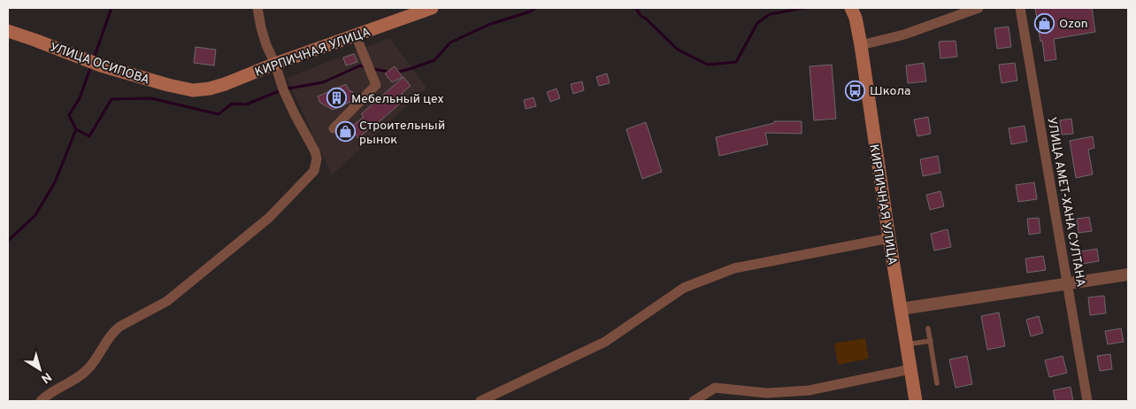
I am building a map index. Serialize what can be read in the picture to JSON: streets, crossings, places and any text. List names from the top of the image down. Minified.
{"streets":{"main road":["КИРПИЧНАЯ УЛИЦА","УЛИЦА ОСИПОВА"],"street":["УЛИЦА АМЕТ-ХАНА СУЛТАНА"]},"crossings":[["КИРПИЧНАЯ УЛИЦА","УЛИЦА ОСИПОВА"]],"places":{"shop":["Ozon","Строительный рынок"],"bus stop":["Школа"],"building":["Мебельный цех"]},"north":"bottom right"}
